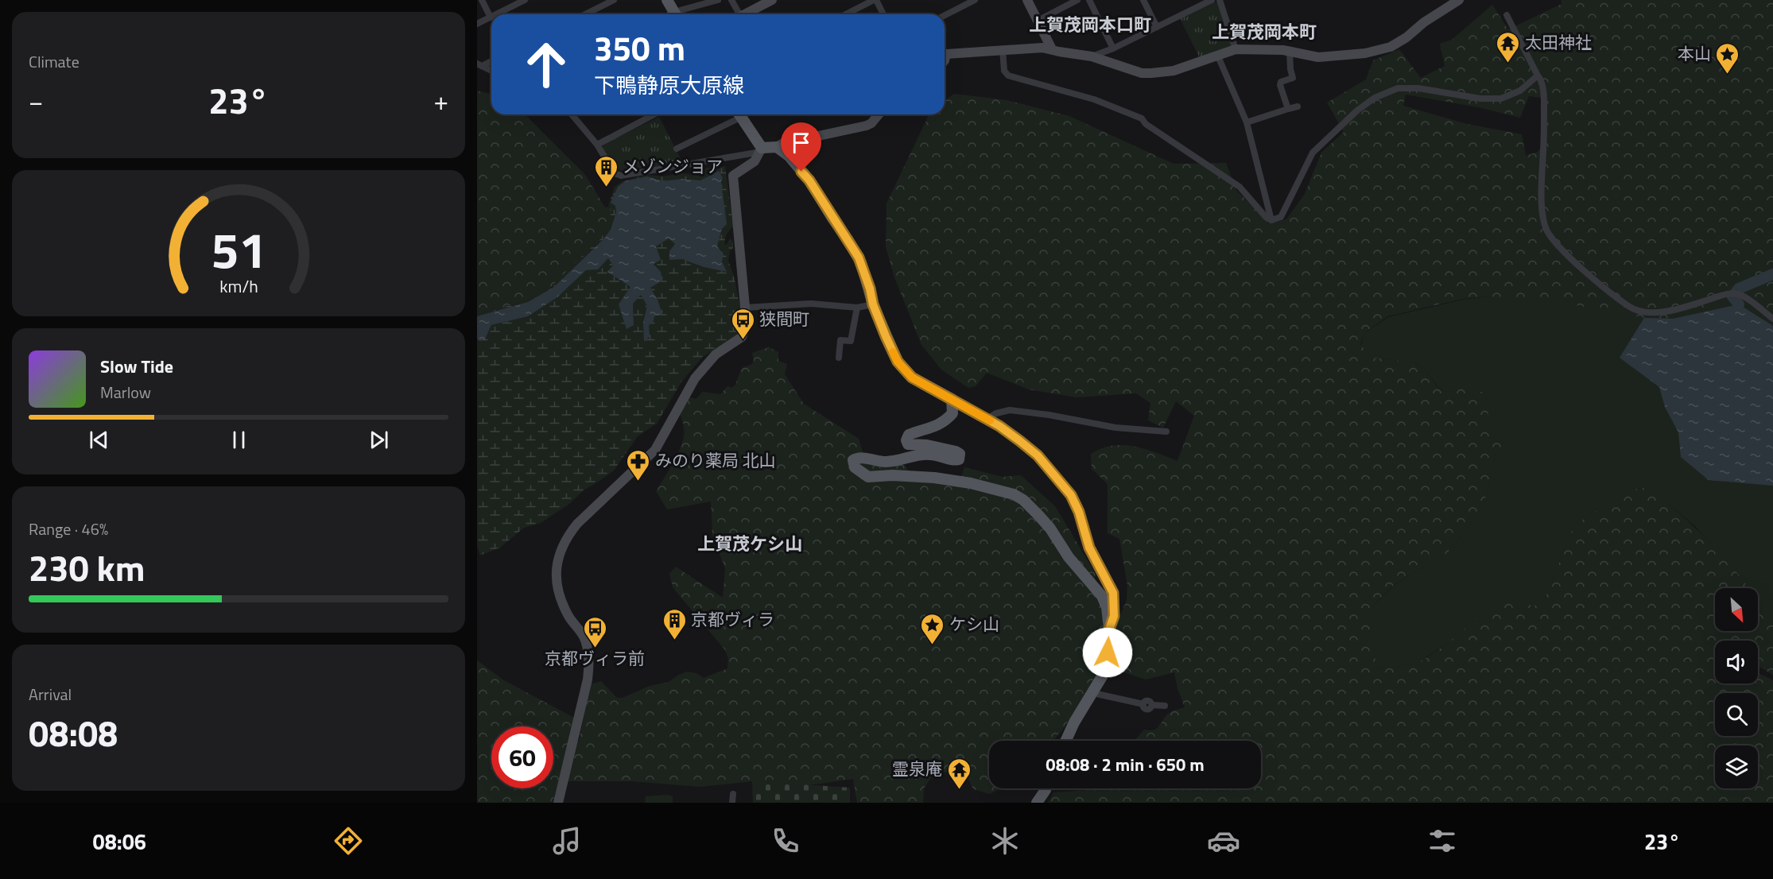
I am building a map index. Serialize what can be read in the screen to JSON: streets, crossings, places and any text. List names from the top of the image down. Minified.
{"districts":["上賀茂岡本口町","上賀茂岡本町","上賀茂ケシ山"],"places":{"temple":["太田神社","霊泉庵"],"place":["本山","ケシ山"],"building":["メゾンジョア","京都ヴィラ"],"bus stop":["狭間町","京都ヴィラ前"],"pharmacy":["みのり薬局 北山"]},"north":"bottom right","page":{"tile":["Climate",["Range · 46%","230 km"],["Arrival","08:08"]],"turn":["350 m","下鴨静原大原線"],"heat":["−","23°","+"],"song":["Slow Tide","Marlow"],"limit":"60","trip":"08:08 · 2 min · 650 m","tabs":["08:06","23°"],"gauge":["51","km/h"]}}
